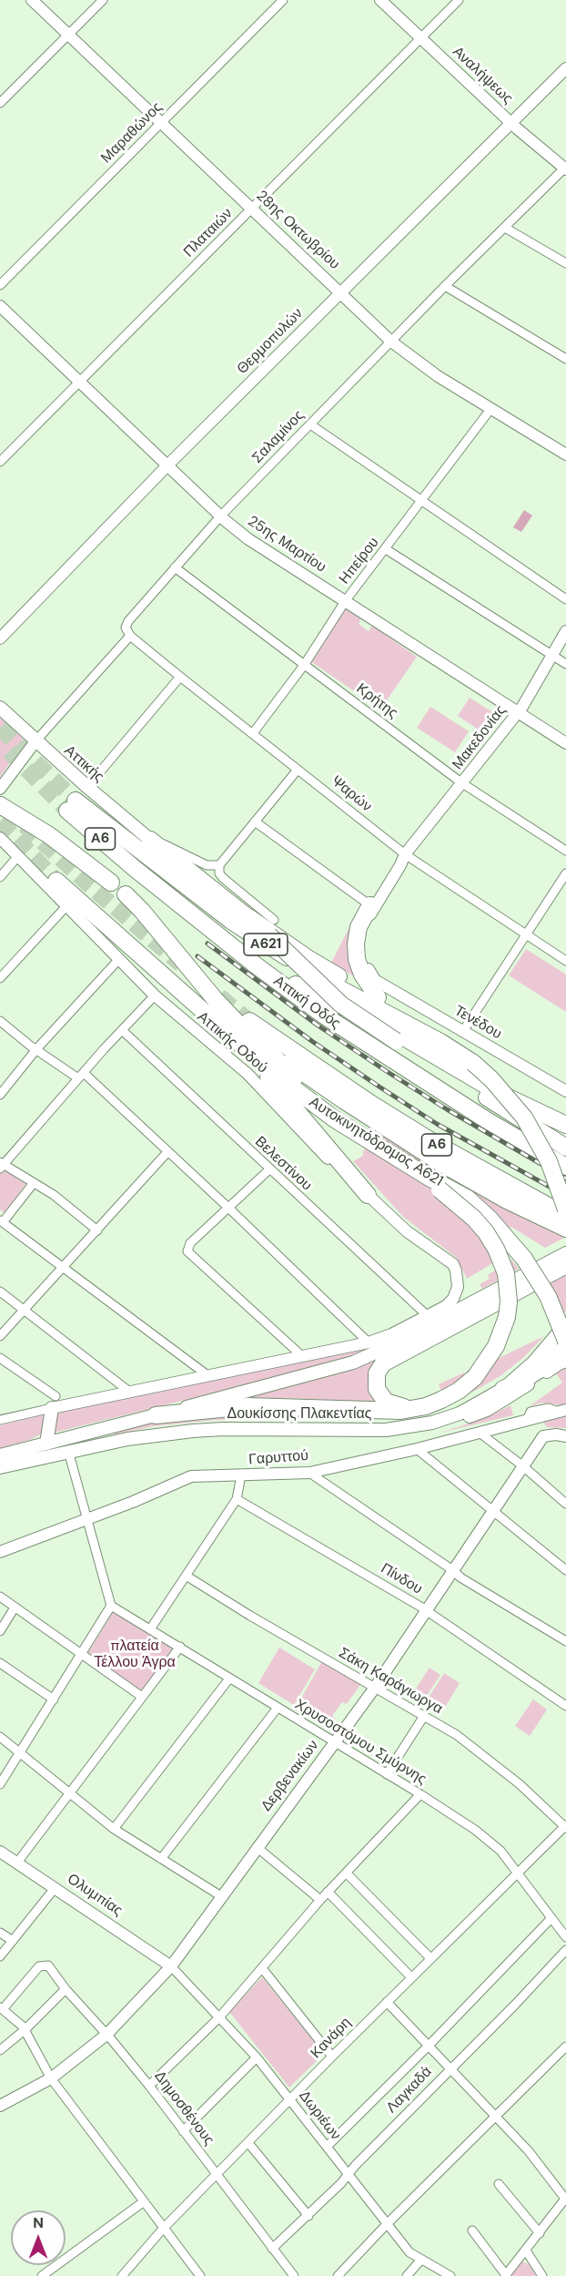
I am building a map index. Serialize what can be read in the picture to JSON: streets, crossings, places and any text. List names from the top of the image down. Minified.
{"streets":{"highway":["Α6","Α621","Αττική Οδός","Αυτοκινητόδρομος Α621"],"main road":["Αττικής","Δουκίσσης Πλακεντίας"],"street":["Αναλήψεως","Μαραθώνος","28ης Οκτωβρίου","Πλαταιών","Θερμοπυλών","Σαλαμίνος","25ης Μαρτίου","Ηπείρου","Κρήτης","Μακεδονίας","Ψαρών","Τενέδου","Αττικής Οδού","Βελεστίνου","Γαρυττού","Πίνδου","Σάκη Καράγιωργα","Χρυσοστόμου Σμύρνης","Δερβενακίων","Ολυμπίας","Κανάρη","Λαγκαδά","Δημοσθένους","Δωριέων"]},"crossings":[["Αναλήψεως","Πλαταιών"],["Αναλήψεως","Θερμοπυλών"],["Αναλήψεως","Σαλαμίνος"],["Μαραθώνος","28ης Οκτωβρίου"],["28ης Οκτωβρίου","Πλαταιών"],["28ης Οκτωβρίου","Θερμοπυλών"],["28ης Οκτωβρίου","Σαλαμίνος"],["28ης Οκτωβρίου","Ηπείρου"],["Πλαταιών","25ης Μαρτίου"],["Θερμοπυλών","25ης Μαρτίου"],["Σαλαμίνος","25ης Μαρτίου"],["Σαλαμίνος","Κρήτης"],["Σαλαμίνος","Ψαρών"],["25ης Μαρτίου","Ηπείρου"],["25ης Μαρτίου","Μακεδονίας"],["Ηπείρου","Κρήτης"],["Ηπείρου","Ψαρών"],["Κρήτης","Μακεδονίας"],["Μακεδονίας","Ψαρών"],["Μακεδονίας","Τενέδου"],["Α621","Αττική Οδός"],["Αττικής Οδού","Βελεστίνου"],["Πίνδου","Δερβενακίων"],["Σάκη Καράγιωργα","Δερβενακίων"],["Σάκη Καράγιωργα","Κανάρη"],["Χρυσοστόμου Σμύρνης","Δερβενακίων"],["Χρυσοστόμου Σμύρνης","Κανάρη"],["Δερβενακίων","Ολυμπίας"],["Δερβενακίων","Δημοσθένους"],["Δερβενακίων","Δωριέων"],["Ολυμπίας","Δωριέων"],["Κανάρη","Δημοσθένους"],["Κανάρη","Δωριέων"],["Λαγκαδά","Δημοσθένους"],["Λαγκαδά","Δωριέων"]],"parks":["πλατεία Τέλλου Άγρα"],"north":"top"}
